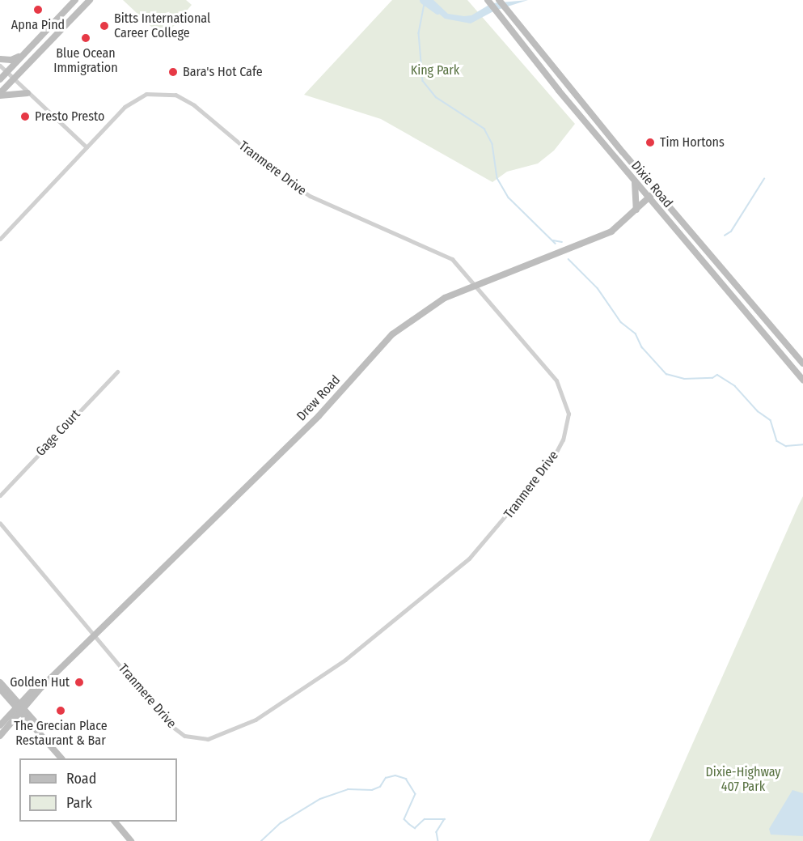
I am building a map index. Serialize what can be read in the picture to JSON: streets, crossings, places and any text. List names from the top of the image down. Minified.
{"streets":{"main road":["Dixie Road","Drew Road"],"street":["Tranmere Drive","Gage Court"]},"crossings":[["Tranmere Drive","Drew Road"],["Dixie Road","Drew Road"]],"parks":["King Park","Dixie-Highway 407 Park"],"places":["Apna Pind","Bitts International Career College","Blue Ocean Immigration","Bara's Hot Cafe","Presto Presto","Tim Hortons","Golden Hut","The Grecian Place Restaurant & Bar"],"legend":["Road","Park"]}
